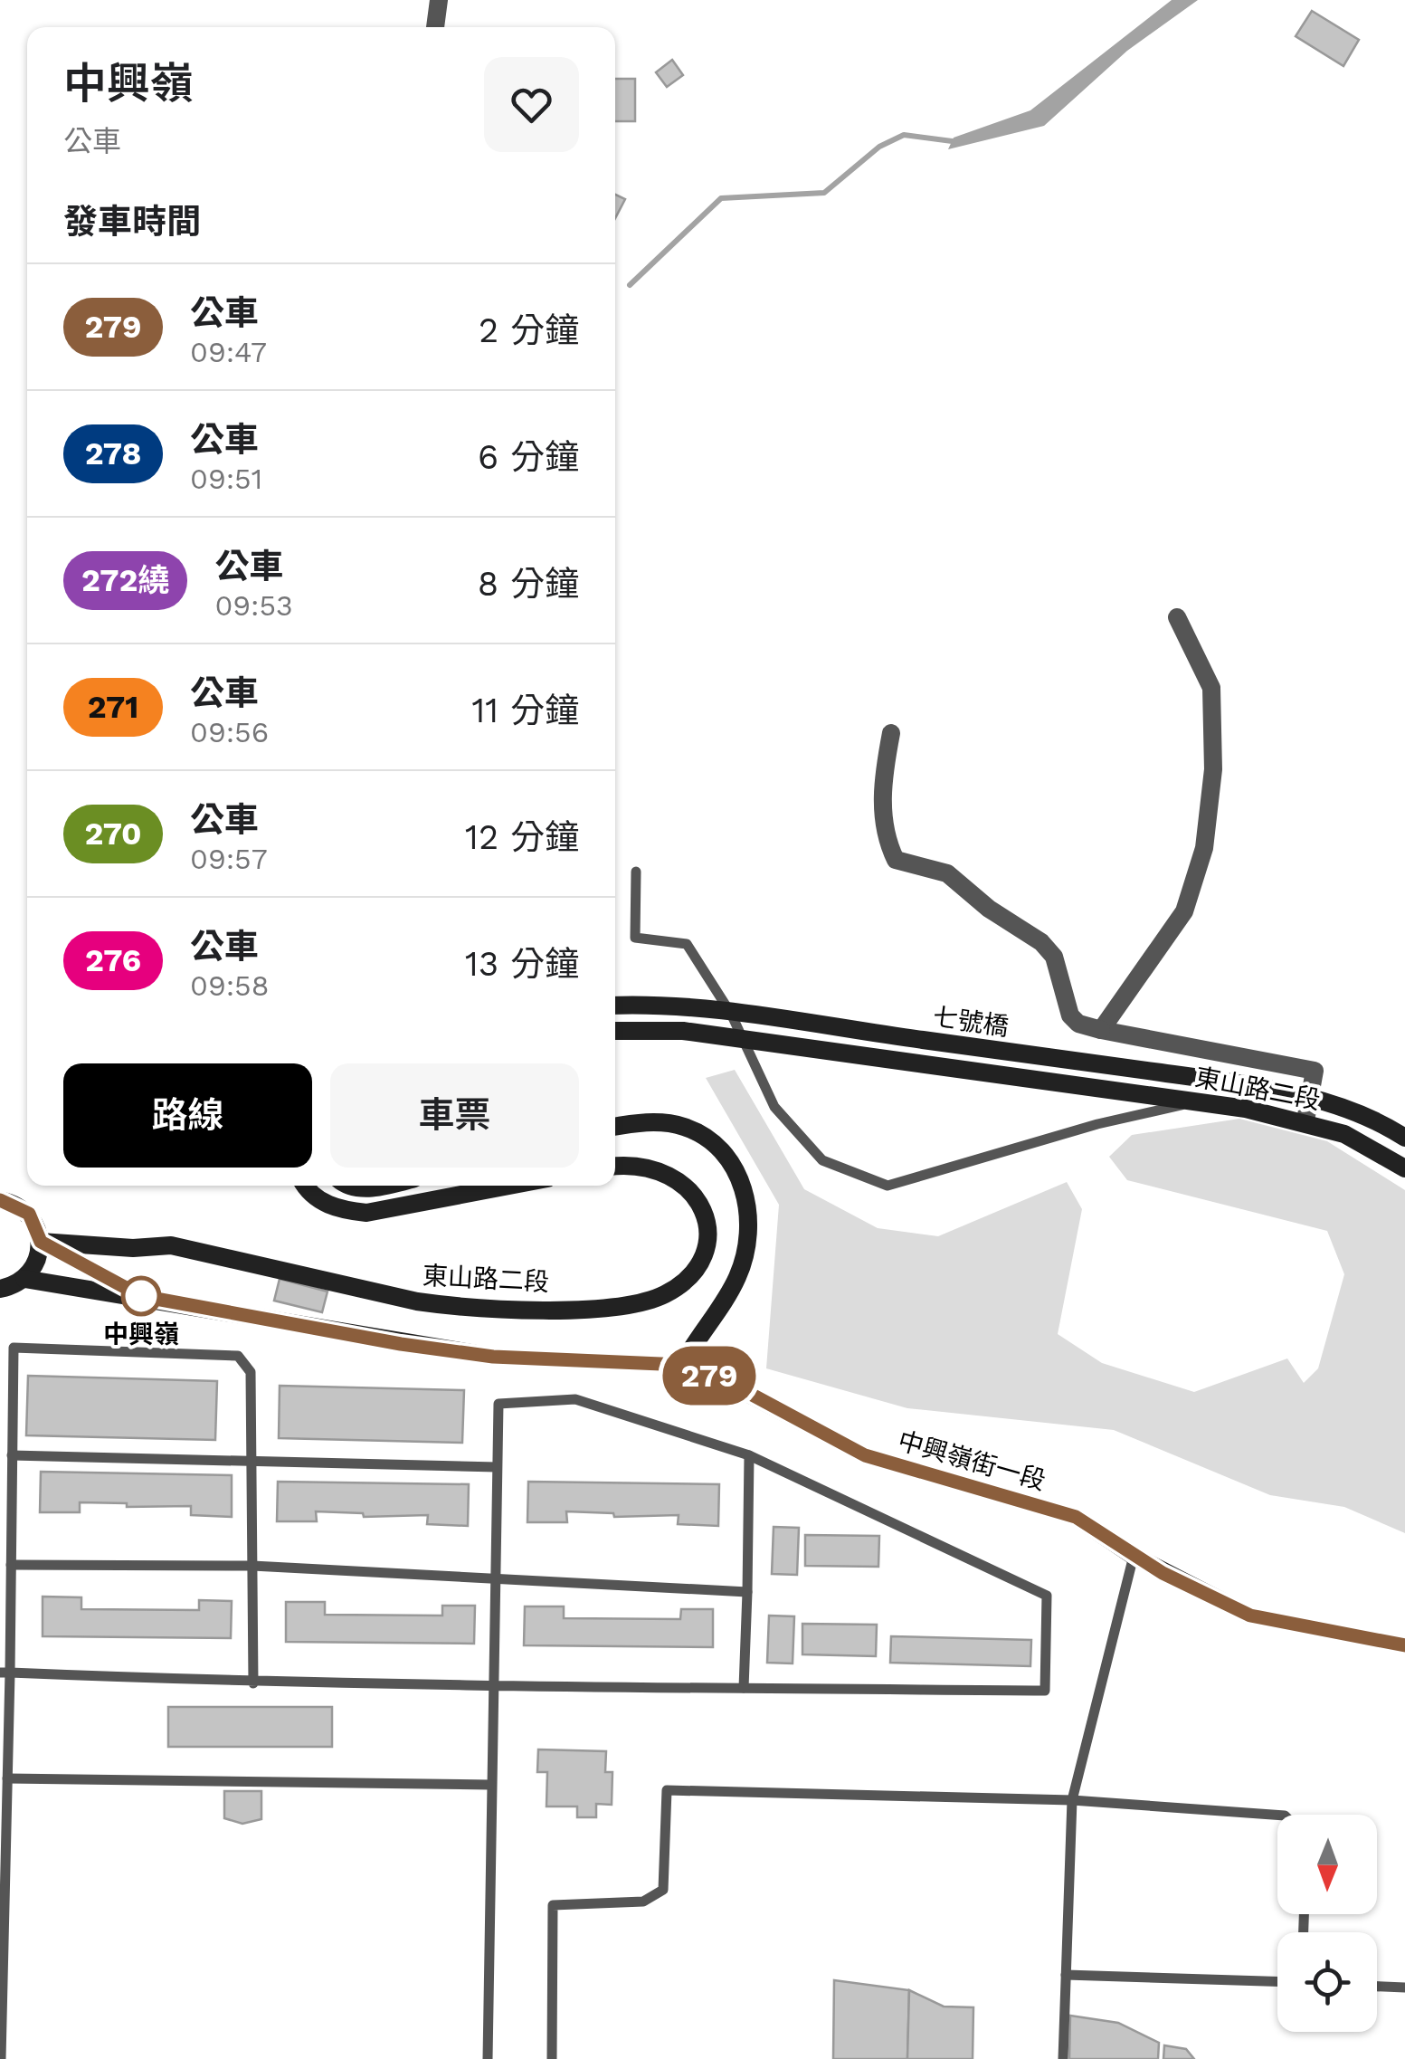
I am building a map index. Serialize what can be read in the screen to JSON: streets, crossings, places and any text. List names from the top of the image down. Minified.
{"streets":{"main road":["七號橋","東山路二段","中興嶺街一段"]},"crossings":[["七號橋","東山路二段"],["東山路二段","中興嶺街一段"]],"places":["中興嶺"],"lines":["bus line 279"],"north":"bottom","page":{"on_map":"279","heading":[["中興嶺","公車"],"發車時間"],"list":[{"mark":"279","name":"公車","note":"09:47","value":"2 分鐘"},{"mark":"278","name":"公車","note":"09:51","value":"6 分鐘"},{"mark":"272繞","name":"公車","note":"09:53","value":"8 分鐘"},{"mark":"271","name":"公車","note":"09:56","value":"11 分鐘"},{"mark":"270","name":"公車","note":"09:57","value":"12 分鐘"},{"mark":"276","name":"公車","note":"09:58","value":"13 分鐘"}],"buttons":["路線","車票"]}}
